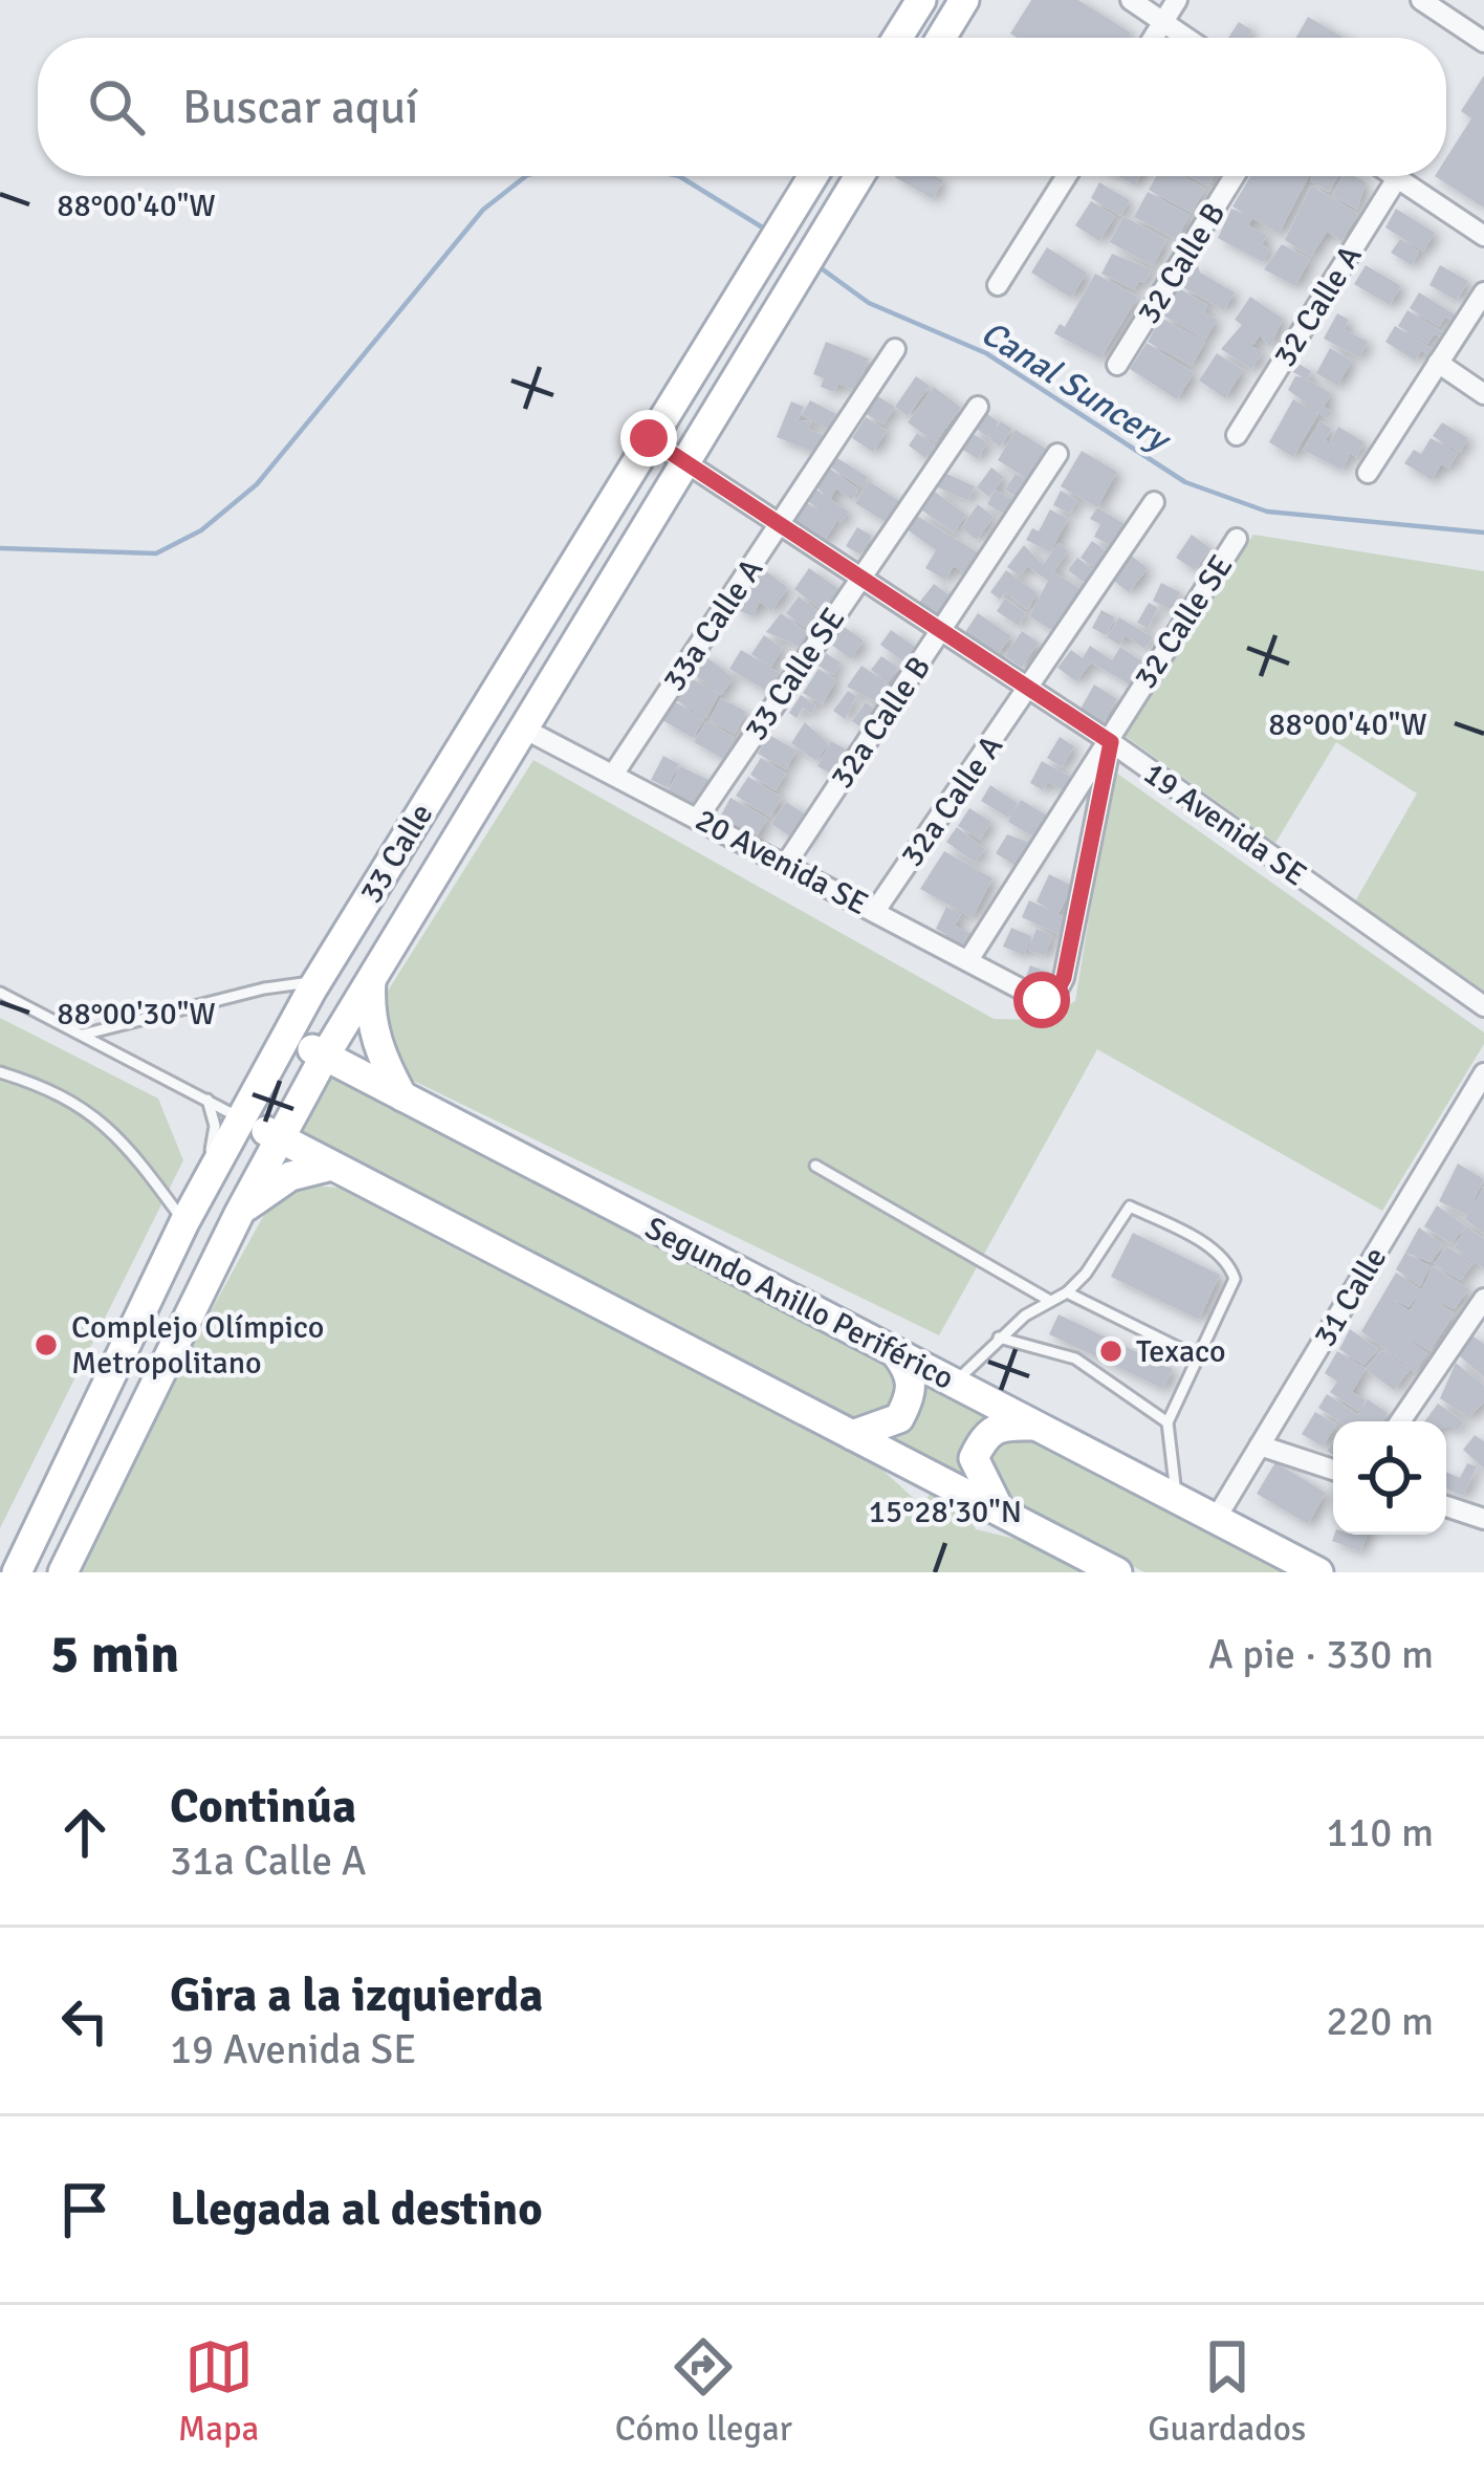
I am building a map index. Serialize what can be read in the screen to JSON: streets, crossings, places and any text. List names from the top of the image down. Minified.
{"streets":{"main road":["33 Calle","Segundo Anillo Periférico"],"street":["32 Calle B","32 Calle A","32 Calle SE","33a Calle A","33 Calle SE","32a Calle B","32a Calle A","19 Avenida SE","20 Avenida SE","31 Calle"]},"crossings":[["32 Calle SE","19 Avenida SE"],["32 Calle SE","20 Avenida SE"],["33a Calle A","19 Avenida SE"],["33a Calle A","20 Avenida SE"],["33 Calle SE","19 Avenida SE"],["33 Calle SE","20 Avenida SE"],["32a Calle B","19 Avenida SE"],["32a Calle B","20 Avenida SE"],["32a Calle A","19 Avenida SE"],["32a Calle A","20 Avenida SE"],["19 Avenida SE","33 Calle"],["19 Avenida SE","20 Avenida SE"],["33 Calle","20 Avenida SE"],["33 Calle","Segundo Anillo Periférico"],["31 Calle","Segundo Anillo Periférico"]],"water":["Canal Suncery"],"places":["Complejo Olímpico Metropolitano","Texaco"],"page":{"search":"Buscar aquí","heading":["5 min","A pie · 330 m"],"list":[["Continúa","31a Calle A","110 m"],["Gira a la izquierda","19 Avenida SE","220 m"],"Llegada al destino"],"nav":["Mapa","Cómo llegar","Guardados"]},"coordinates":["88°00'40\"W","88°00'30\"W","15°28'30\"N"]}
